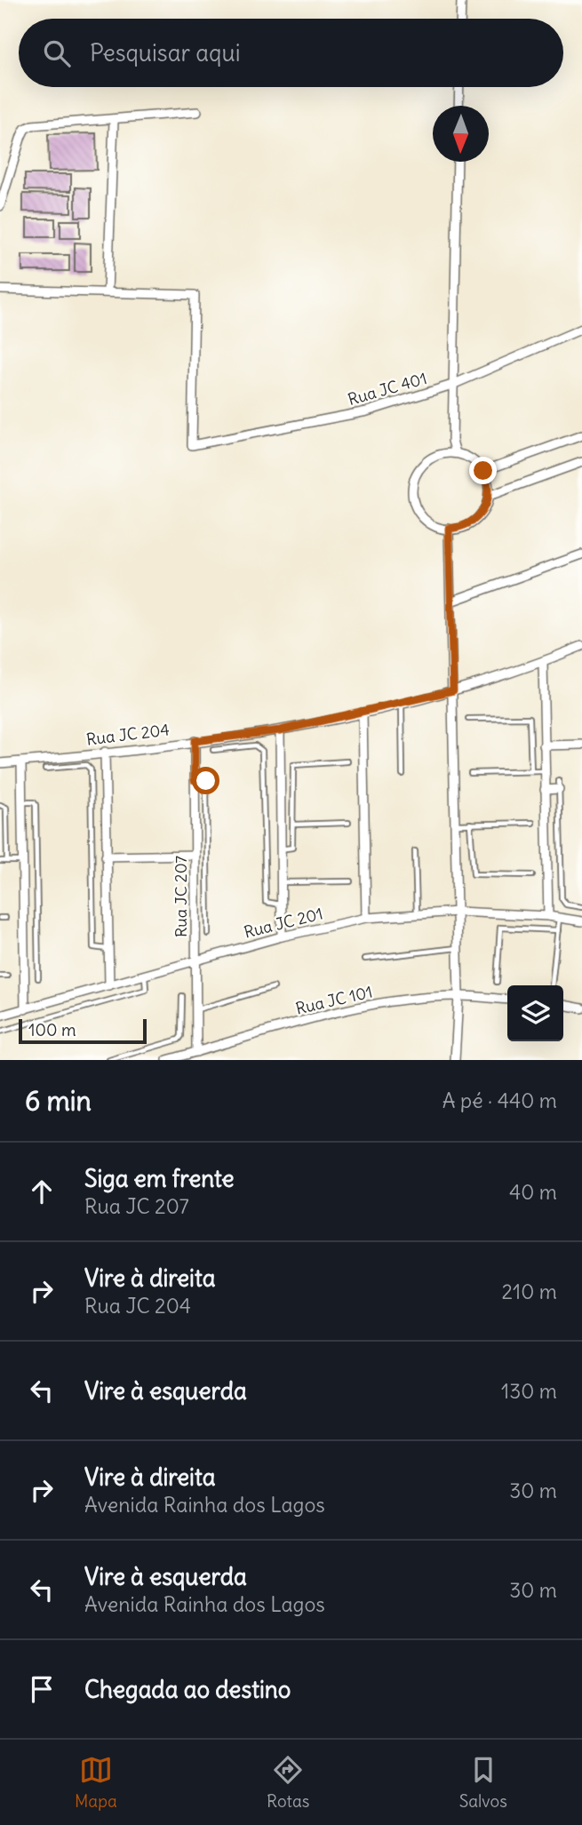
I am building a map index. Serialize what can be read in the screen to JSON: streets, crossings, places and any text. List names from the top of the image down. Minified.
{"streets":{"street":["Rua JC 401","Rua JC 204","Rua JC 207","Rua JC 201","Rua JC 101"]},"crossings":[["Rua JC 204","Rua JC 207"],["Rua JC 207","Rua JC 201"],["Rua JC 207","Rua JC 101"]],"scale_bar":"100 m","north":"bottom","page":{"search":"Pesquisar aqui","scale":"100 m","heading":["6 min","A pé · 440 m"],"list":[["Siga em frente","Rua JC 207","40 m"],["Vire à direita","Rua JC 204","210 m"],["Vire à esquerda","130 m"],["Vire à direita","Avenida Rainha dos Lagos","30 m"],["Vire à esquerda","Avenida Rainha dos Lagos","30 m"],"Chegada ao destino"],"nav":["Mapa","Rotas","Salvos"]}}
